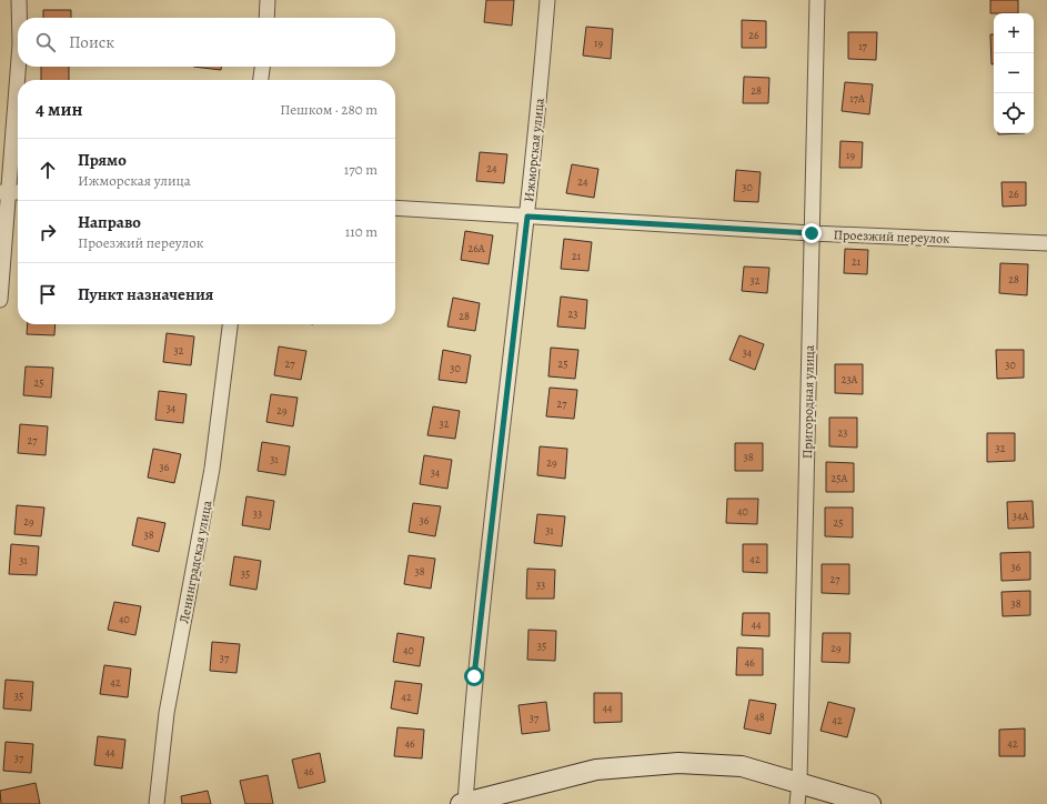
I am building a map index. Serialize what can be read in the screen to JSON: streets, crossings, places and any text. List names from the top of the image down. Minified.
{"streets":{"street":["Ижморская улица","Проезжий переулок","Пригородная улица","Ленинградская улица"]},"crossings":[["Ижморская улица","Проезжий переулок"],["Проезжий переулок","Пригородная улица"]],"house_numbers":["26","19","17","28","17А","19","24","24","30","26","26А","21","21","28","32","23","28","32","34","27","25","30","30","23А","25","27","34","29","32","23","27","32","38","31","29","36","34","25А","40","33","34А","36","29","25","31","38","42","31","36","38","35","27","33","38","40","44","35","29","40","37","46","42","35","42","44","48","37","42","46","42","44","37","46"],"page":{"map_buttons":["+","−"],"search":"Поиск","heading":["4 мин","Пешком · 280 m"],"list":[["Прямо","Ижморская улица","170 m"],["Направо","Проезжий переулок","110 m"],"Пункт назначения"]}}
